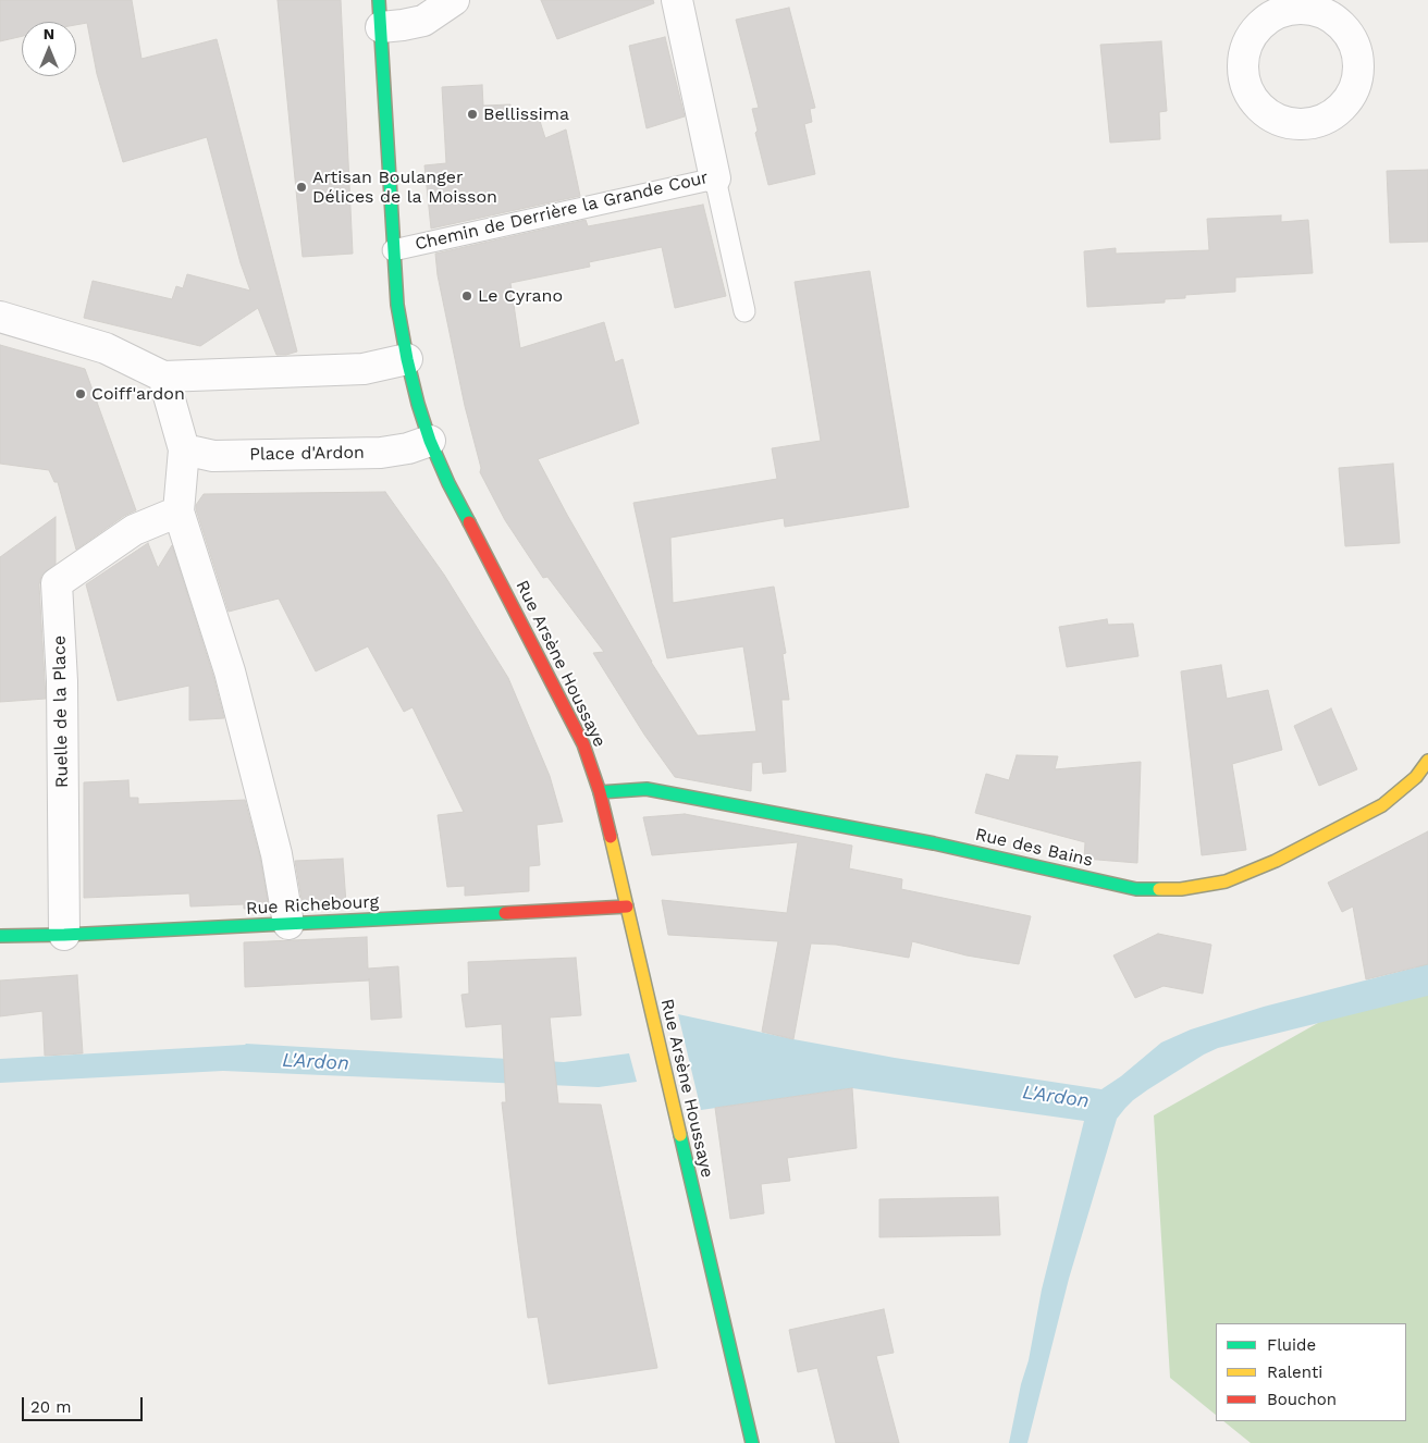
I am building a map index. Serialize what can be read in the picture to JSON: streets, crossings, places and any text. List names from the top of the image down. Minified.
{"streets":{"street":["Chemin de Derrière la Grande Cour","Place d'Ardon","Rue Arsène Houssaye","Ruelle de la Place","Rue des Bains","Rue Richebourg"]},"crossings":[["Chemin de Derrière la Grande Cour","Rue Arsène Houssaye"],["Place d'Ardon","Rue Arsène Houssaye"],["Rue Arsène Houssaye","Rue des Bains"],["Rue Arsène Houssaye","Rue Richebourg"],["Ruelle de la Place","Rue Richebourg"]],"water":["L'Ardon"],"places":["Bellissima","Artisan Boulanger Délices de la Moisson","Le Cyrano","Coiff'ardon"],"legend":["Fluide","Ralenti","Bouchon"],"scale_bar":"20 m","north":"top"}
